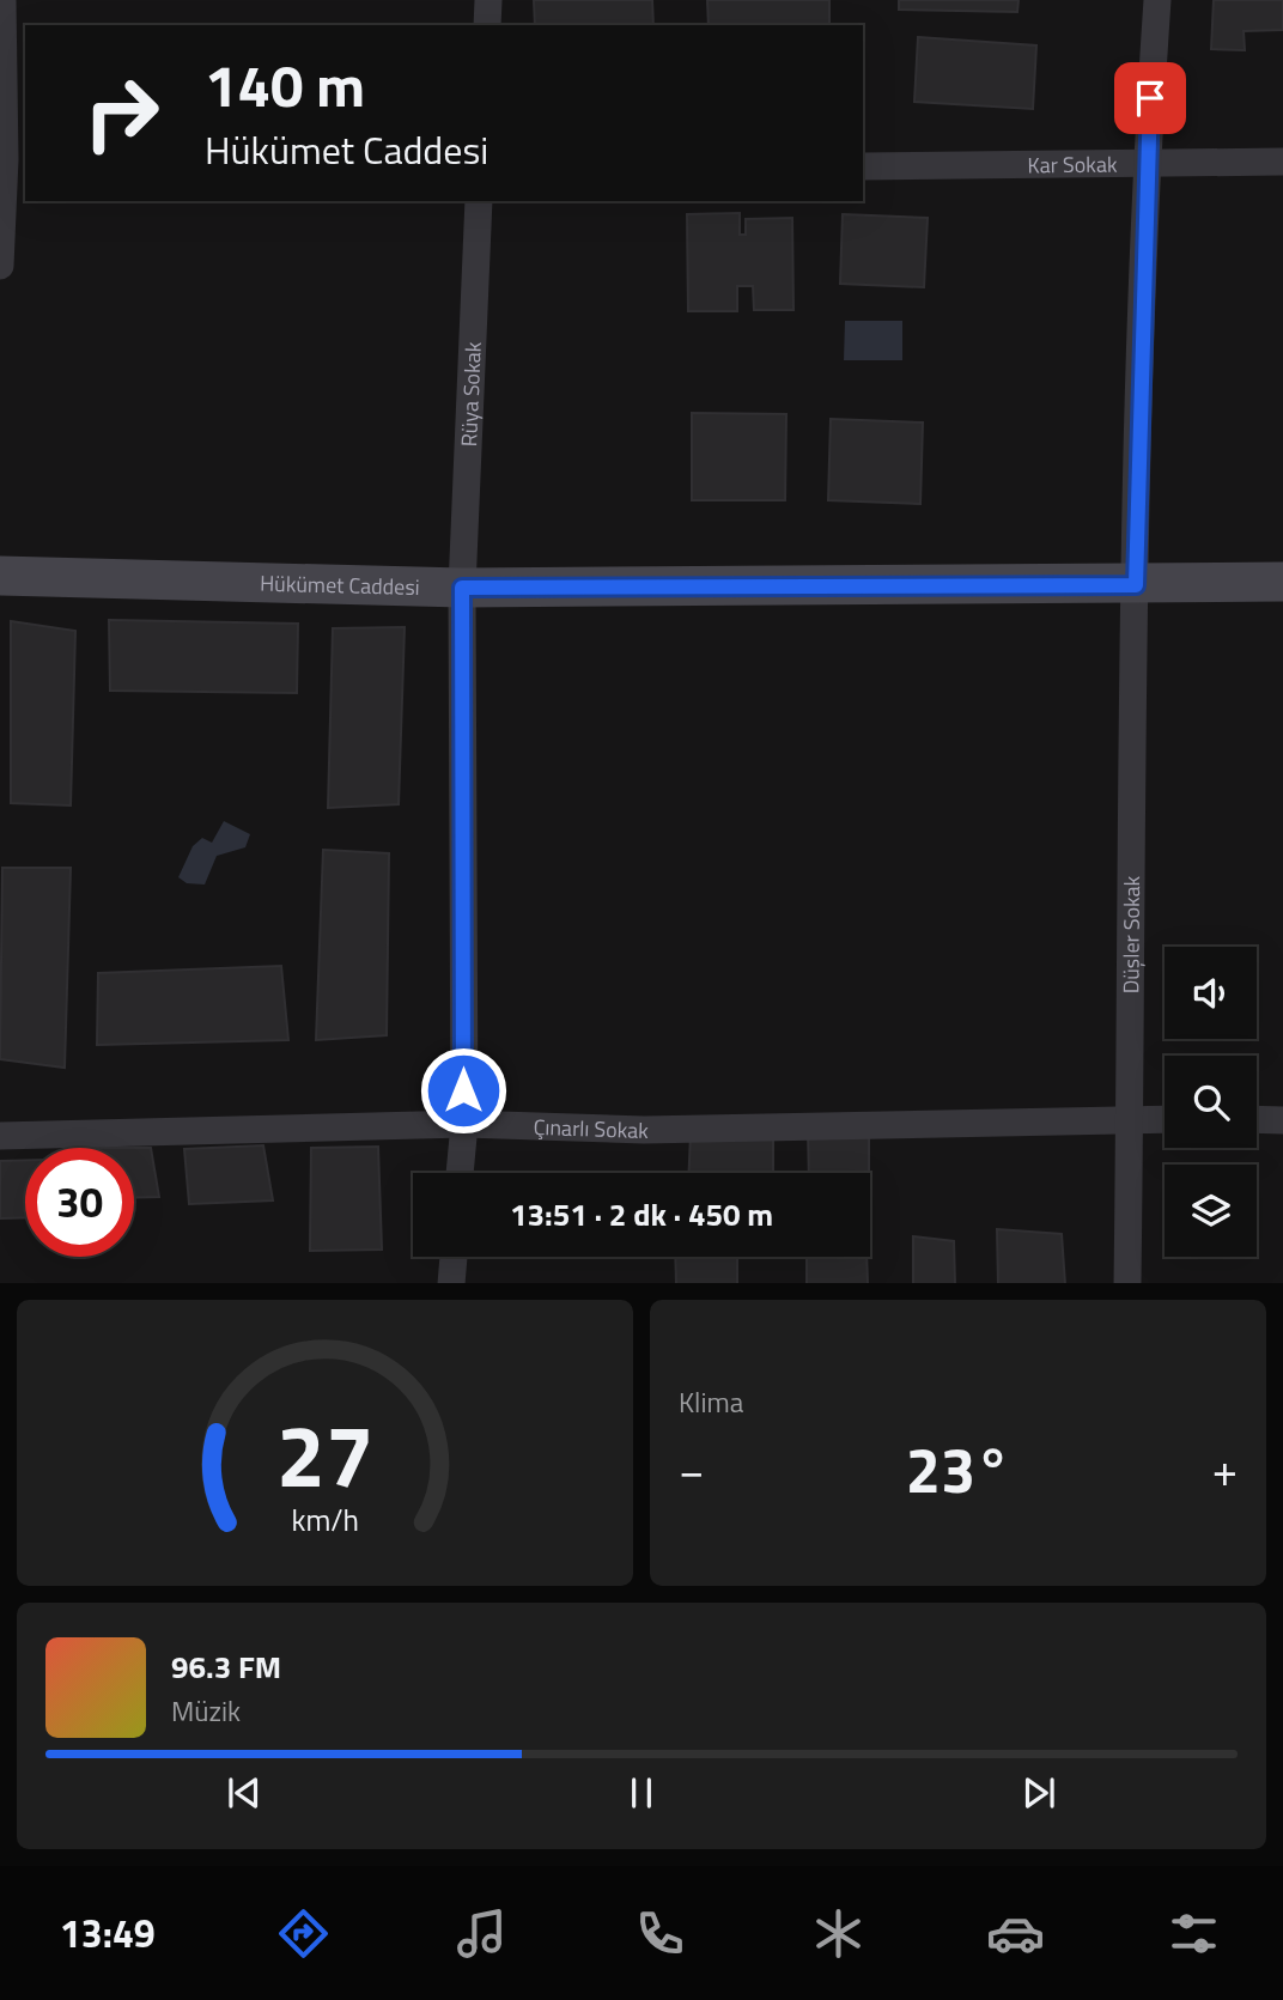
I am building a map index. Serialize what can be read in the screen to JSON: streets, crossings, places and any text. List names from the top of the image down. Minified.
{"streets":{"street":["Kar Sokak","Rüya Sokak","Hükümet Caddesi","Düşler Sokak","Çınarlı Sokak"]},"crossings":[["Kar Sokak","Düşler Sokak"],["Rüya Sokak","Hükümet Caddesi"],["Rüya Sokak","Çınarlı Sokak"],["Hükümet Caddesi","Düşler Sokak"],["Düşler Sokak","Çınarlı Sokak"]],"page":{"turn":["140 m","Hükümet Caddesi"],"limit":"30","trip":"13:51 · 2 dk · 450 m","tile":"Klima","heat":["−","23°","+"],"song":["96.3 FM","Müzik"],"tabs":"13:49","gauge":["27","km/h"]}}
